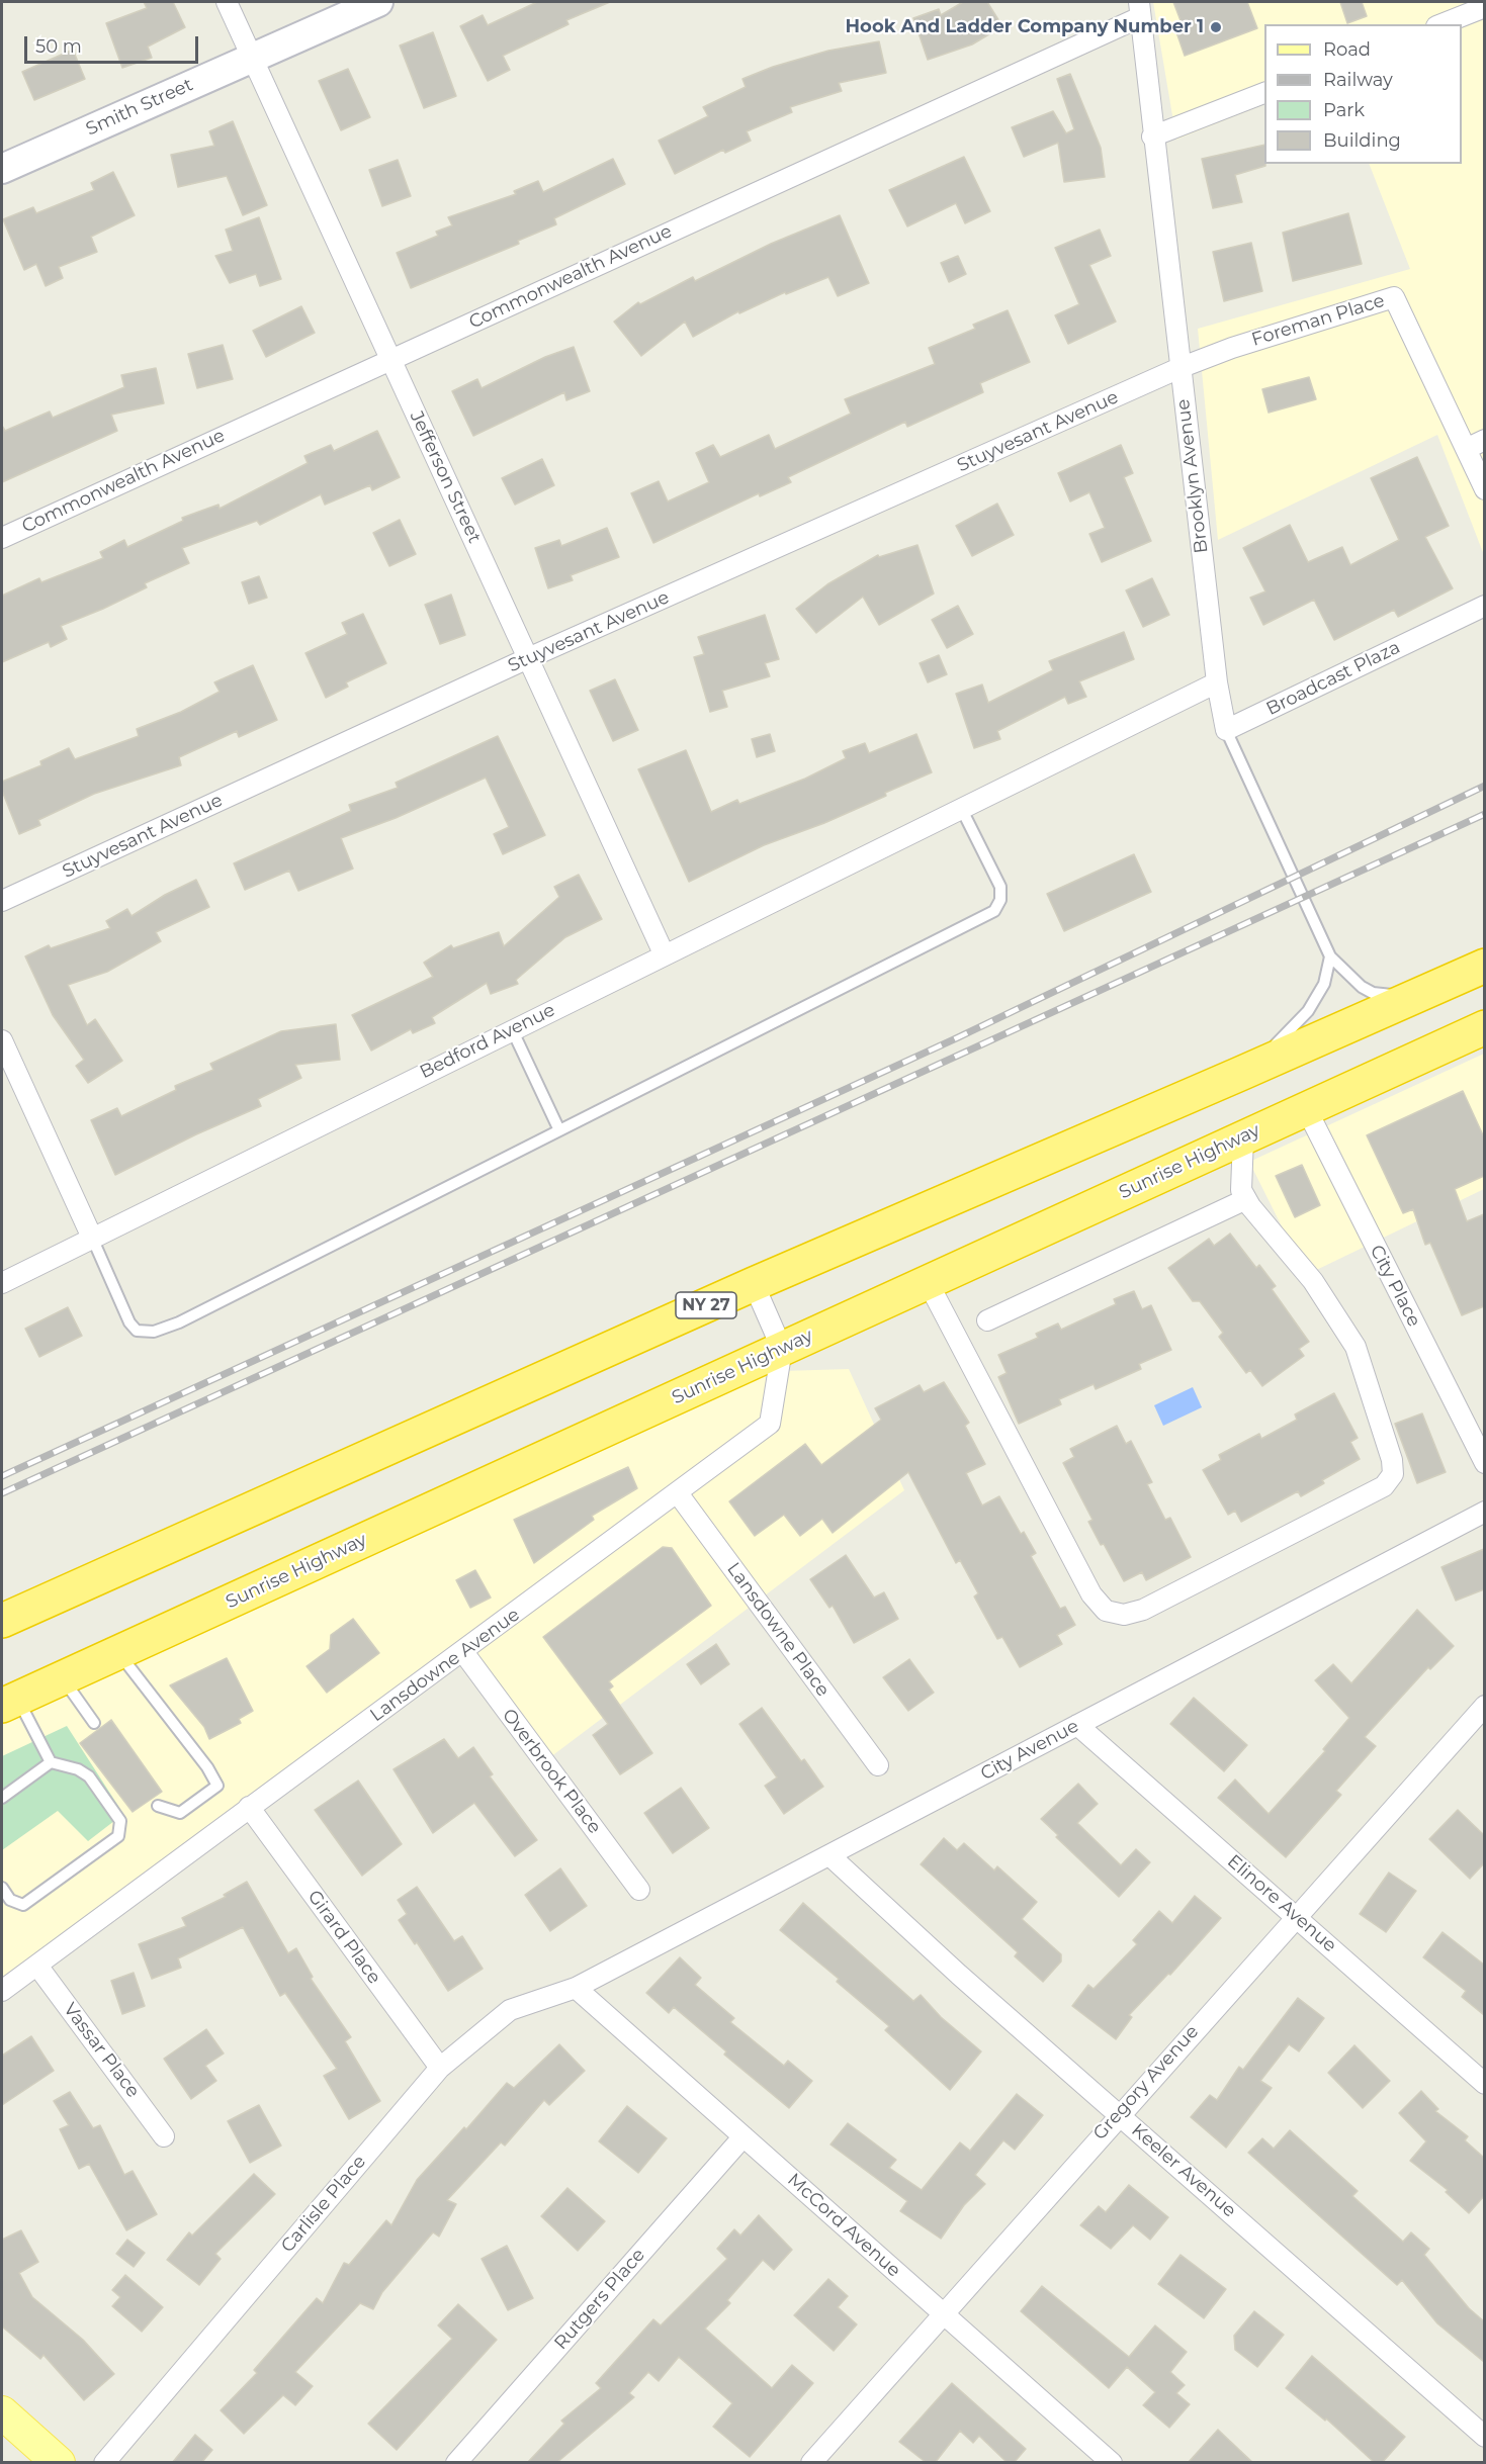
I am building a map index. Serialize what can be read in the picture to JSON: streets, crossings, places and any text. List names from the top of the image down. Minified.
{"streets":{"highway":["Sunrise Highway","NY 27"],"street":["Smith Street","Commonwealth Avenue","Foreman Place","Stuyvesant Avenue","Brooklyn Avenue","Jefferson Street","Broadcast Plaza","Bedford Avenue","City Place","Lansdowne Place","Lansdowne Avenue","City Avenue","Overbrook Place","Elinore Avenue","Girard Place","Vassar Place","Gregory Avenue","Keeler Avenue","Carlisle Place","McCord Avenue","Rutgers Place"]},"crossings":[["Smith Street","Jefferson Street"],["Commonwealth Avenue","Brooklyn Avenue"],["Commonwealth Avenue","Jefferson Street"],["Foreman Place","Stuyvesant Avenue"],["Foreman Place","Brooklyn Avenue"],["Stuyvesant Avenue","Brooklyn Avenue"],["Stuyvesant Avenue","Jefferson Street"],["Jefferson Street","Bedford Avenue"],["Sunrise Highway","City Place"],["Sunrise Highway","Lansdowne Avenue"],["Lansdowne Place","Lansdowne Avenue"],["Lansdowne Avenue","Overbrook Place"],["Lansdowne Avenue","Girard Place"],["Lansdowne Avenue","Vassar Place"],["City Avenue","Elinore Avenue"],["City Avenue","Keeler Avenue"],["City Avenue","Carlisle Place"],["City Avenue","McCord Avenue"],["Elinore Avenue","Gregory Avenue"],["Girard Place","Carlisle Place"],["Gregory Avenue","Keeler Avenue"],["Gregory Avenue","McCord Avenue"],["Carlisle Place","McCord Avenue"],["McCord Avenue","Rutgers Place"]],"places":["Hook And Ladder Company Number 1"],"legend":["Road","Railway","Park","Building"],"scale_bar":"50 m"}
